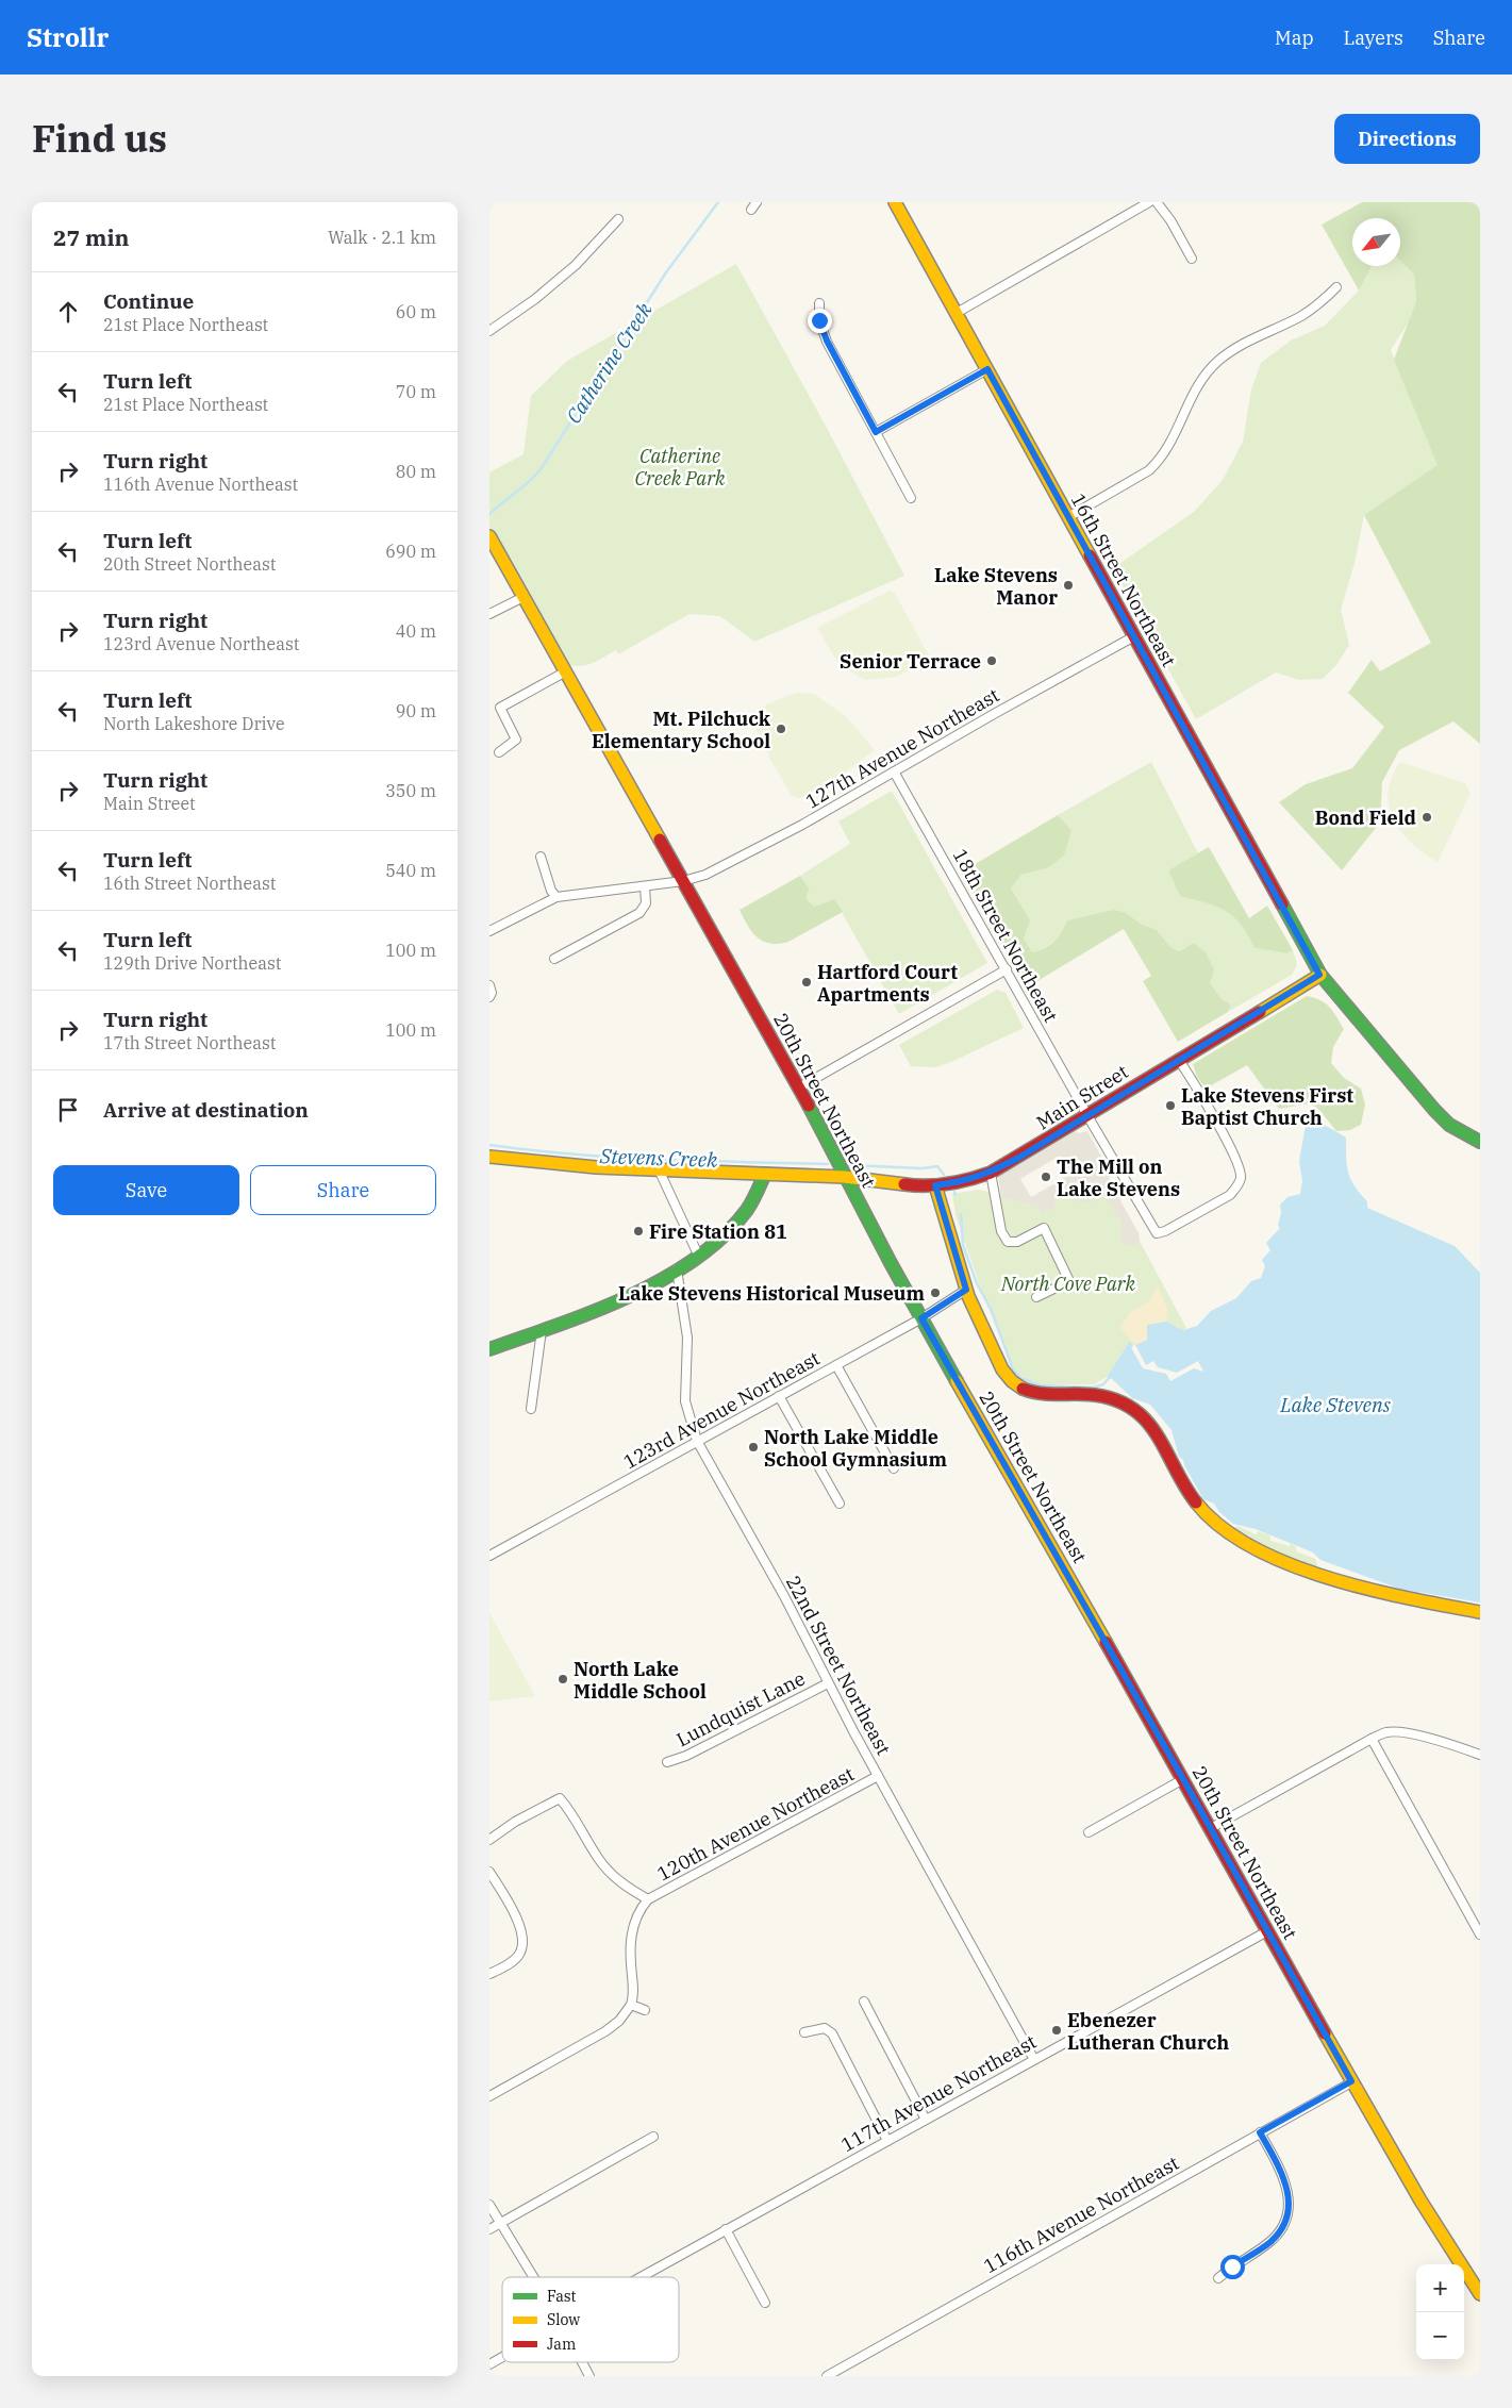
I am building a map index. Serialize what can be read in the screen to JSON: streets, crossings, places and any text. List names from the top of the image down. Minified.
{"streets":{"street":["16th Street Northeast","127th Avenue Northeast","18th Street Northeast","Main Street","20th Street Northeast","123rd Avenue Northeast","22nd Street Northeast","Lundquist Lane","120th Avenue Northeast","117th Avenue Northeast","116th Avenue Northeast"]},"crossings":[["16th Street Northeast","127th Avenue Northeast"],["16th Street Northeast","Main Street"],["127th Avenue Northeast","18th Street Northeast"],["127th Avenue Northeast","20th Street Northeast"],["18th Street Northeast","Main Street"],["Main Street","20th Street Northeast"],["20th Street Northeast","123rd Avenue Northeast"],["20th Street Northeast","117th Avenue Northeast"],["20th Street Northeast","116th Avenue Northeast"],["123rd Avenue Northeast","22nd Street Northeast"],["22nd Street Northeast","Lundquist Lane"],["22nd Street Northeast","120th Avenue Northeast"],["22nd Street Northeast","117th Avenue Northeast"]],"water":["Catherine Creek","Stevens Creek","Lake Stevens"],"parks":["Catherine Creek Park","North Cove Park"],"places":["Lake Stevens Manor","Senior Terrace","Mt. Pilchuck Elementary School","Bond Field","Hartford Court Apartments","Lake Stevens First Baptist Church","The Mill on Lake Stevens","Fire Station 81","Lake Stevens Historical Museum","North Lake Middle School Gymnasium","North Lake Middle School","Ebenezer Lutheran Church"],"legend":["Fast","Slow","Jam"],"north":"bottom left","page":{"header":"Strollr","nav":["Map","Layers","Share"],"title":"Find us","buttons":["Directions",["Save","Share"]],"heading":["27 min","Walk · 2.1 km"],"list":[["Continue","21st Place Northeast","60 m"],["Turn left","21st Place Northeast","70 m"],["Turn right","116th Avenue Northeast","80 m"],["Turn left","20th Street Northeast","690 m"],["Turn right","123rd Avenue Northeast","40 m"],["Turn left","North Lakeshore Drive","90 m"],["Turn right","Main Street","350 m"],["Turn left","16th Street Northeast","540 m"],["Turn left","129th Drive Northeast","100 m"],["Turn right","17th Street Northeast","100 m"],"Arrive at destination"],"map_buttons":["+","−"]}}
